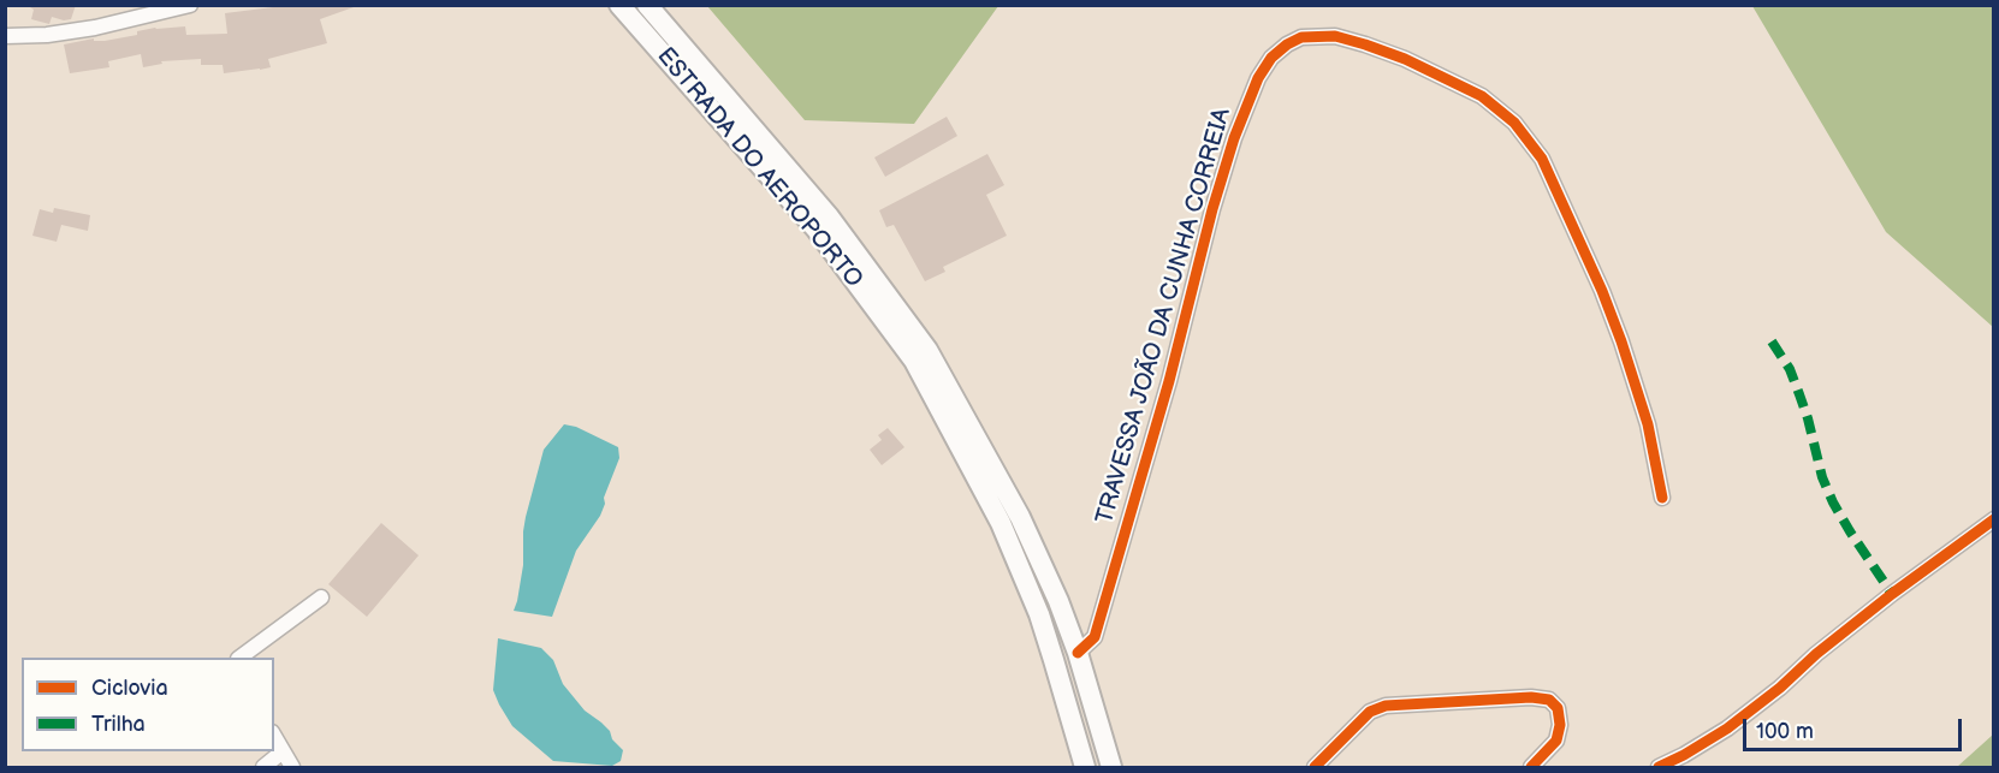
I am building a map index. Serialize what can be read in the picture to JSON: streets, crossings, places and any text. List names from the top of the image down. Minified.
{"streets":{"main road":["ESTRADA DO AEROPORTO"],"street":["TRAVESSA JOÃO DA CUNHA CORREIA"]},"crossings":[["ESTRADA DO AEROPORTO","TRAVESSA JOÃO DA CUNHA CORREIA"]],"legend":["Ciclovia","Trilha"],"scale_bar":"100 m"}
